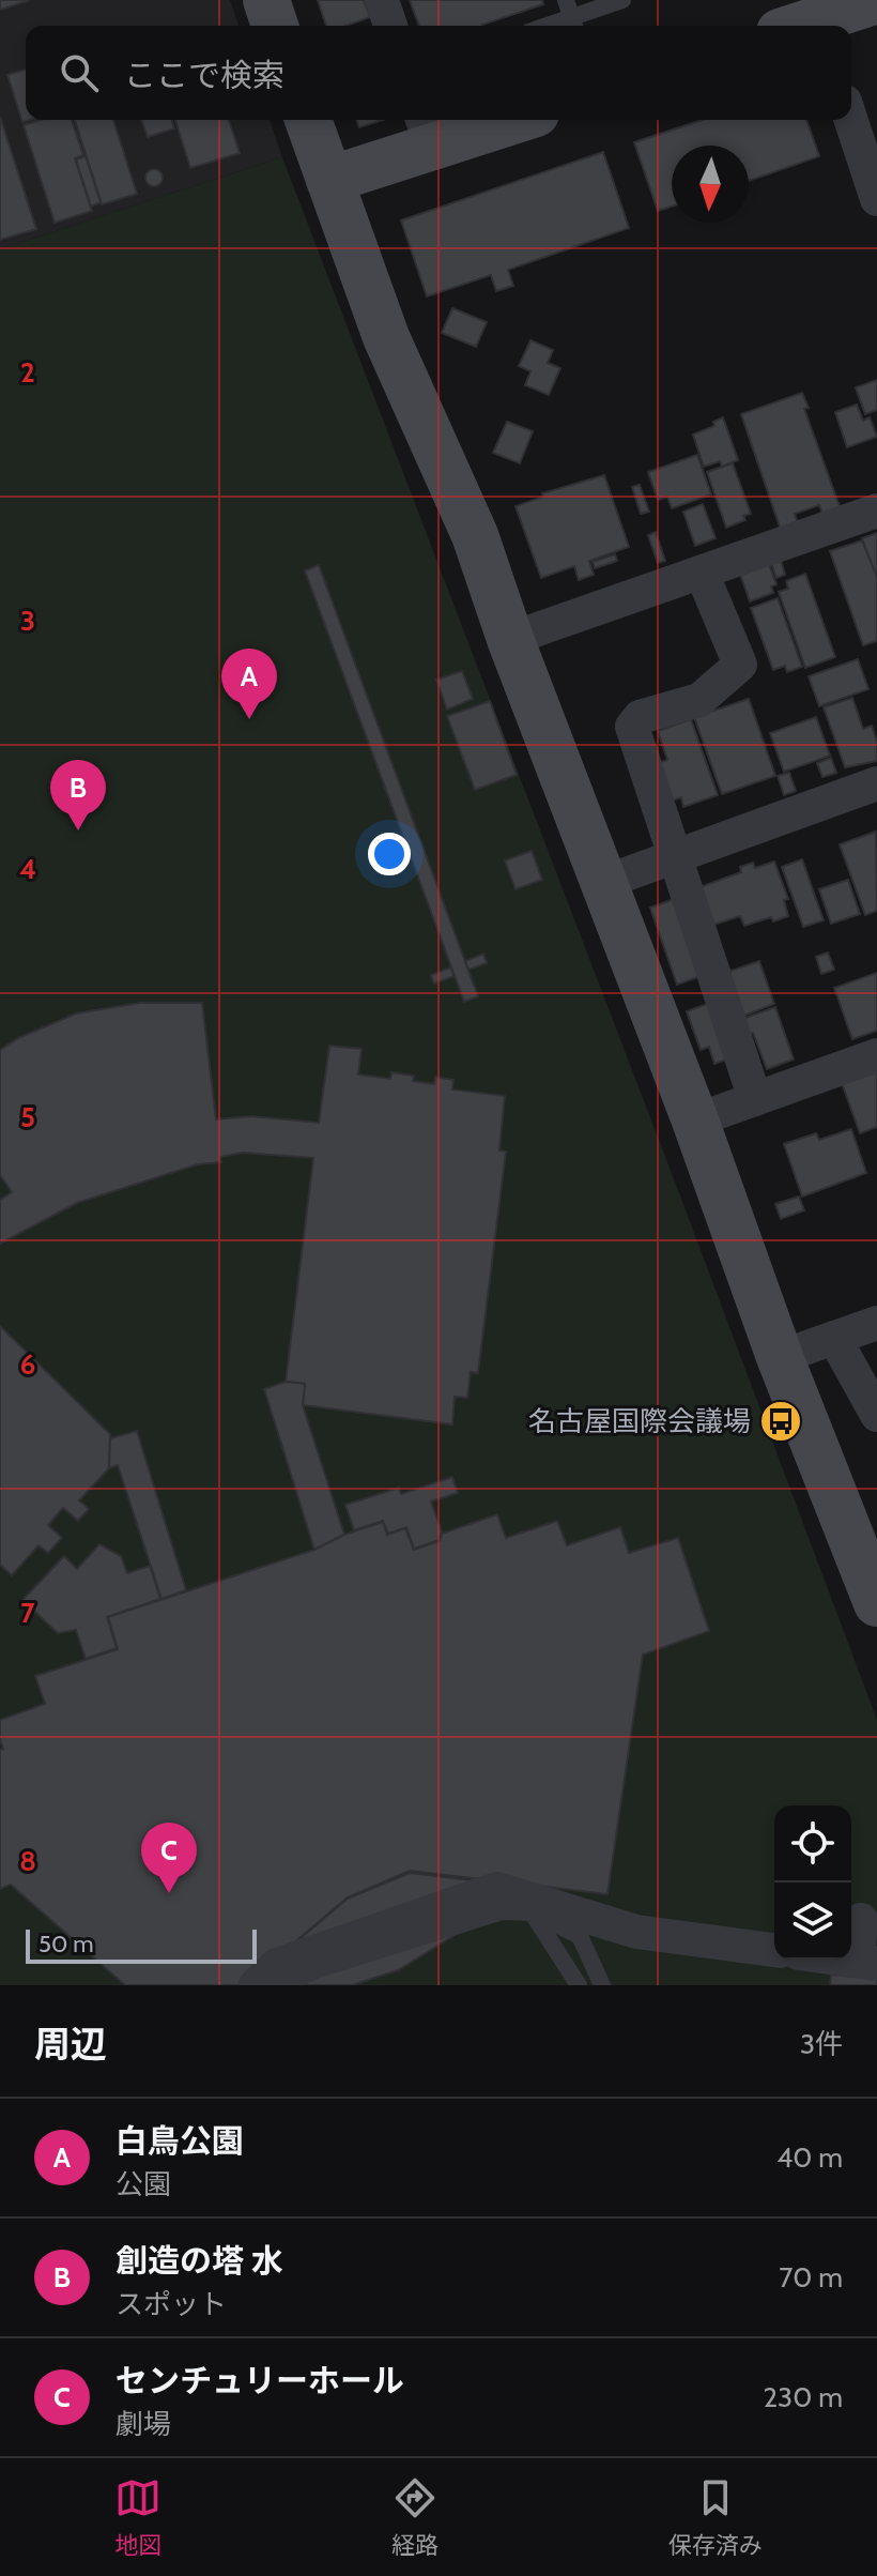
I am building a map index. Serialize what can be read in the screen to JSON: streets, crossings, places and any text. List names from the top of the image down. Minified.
{"places":{"bus stop":["名古屋国際会議場"]},"scale_bar":"50 m","north":"bottom","page":{"search":"ここで検索","pins":["A","B","C"],"scale":"50 m","heading":["周辺","3件"],"list":[{"mark":"A","name":"白鳥公園","note":"公園","value":"40 m"},{"mark":"B","name":"創造の塔 水","note":"スポット","value":"70 m"},{"mark":"C","name":"センチュリーホール","note":"劇場","value":"230 m"}],"nav":["地図","経路","保存済み"]},"grid":{"rows":["2","3","4","5","6","7","8"]}}
